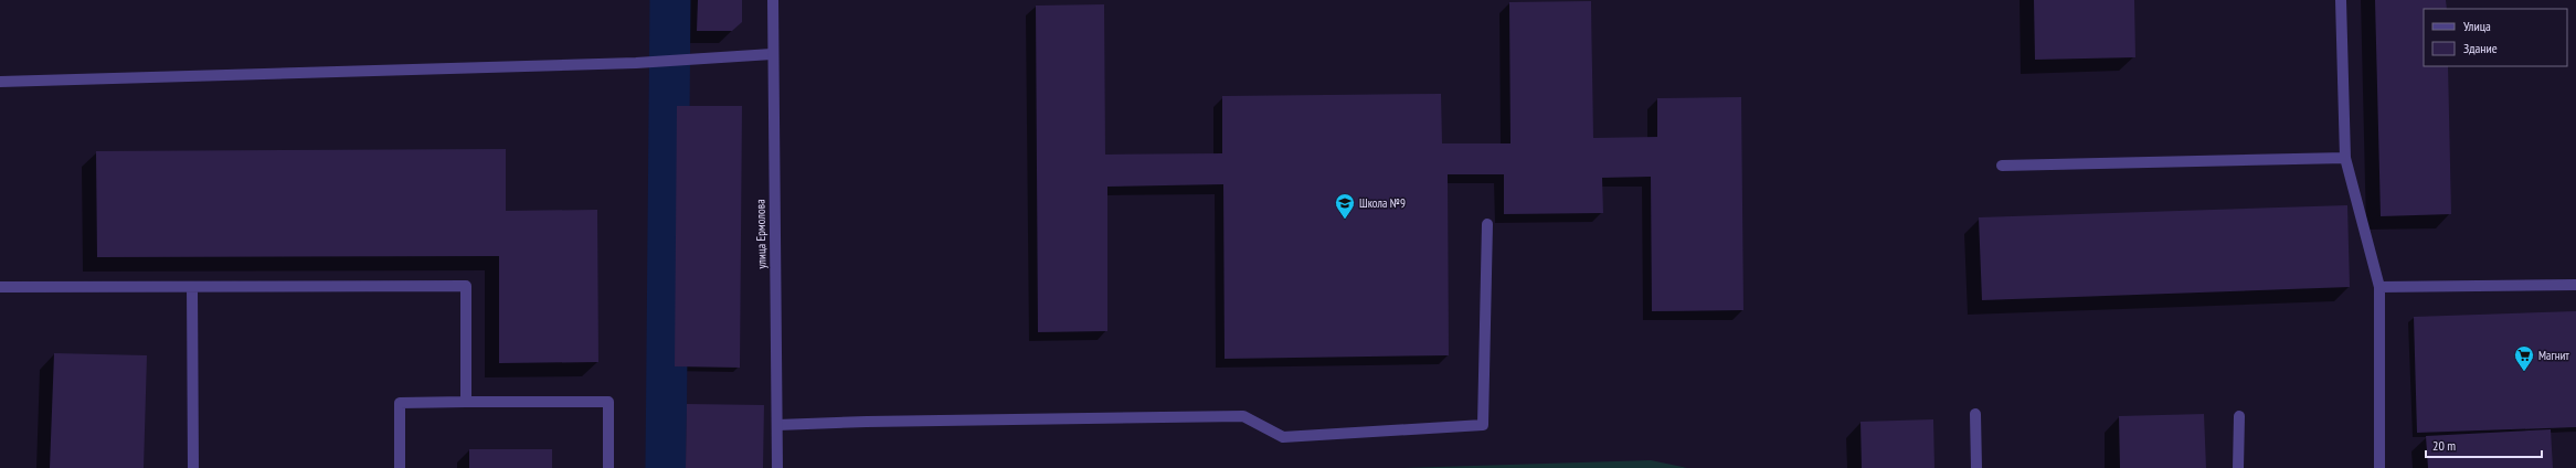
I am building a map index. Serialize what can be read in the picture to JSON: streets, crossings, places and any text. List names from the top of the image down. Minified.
{"streets":{"street":["улица Ермолова"]},"places":{"school or university":["Школа №9"],"supermarket":["Магнит"]},"legend":["Улица","Здание"],"scale_bar":"20 m"}
